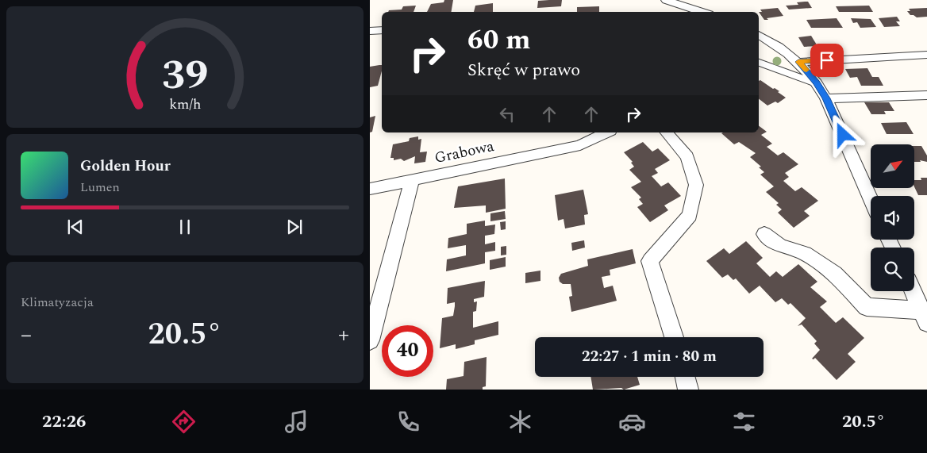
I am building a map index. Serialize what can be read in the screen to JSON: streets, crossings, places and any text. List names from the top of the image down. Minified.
{"streets":{"street":["Grabowa"]},"north":"top right","page":{"turn":["60 m","Skręć w prawo"],"song":["Golden Hour","Lumen"],"tile":"Klimatyzacja","heat":["−","20.5°","+"],"limit":"40","trip":"22:27 · 1 min · 80 m","tabs":["22:26","20.5°"],"gauge":["39","km/h"]}}
